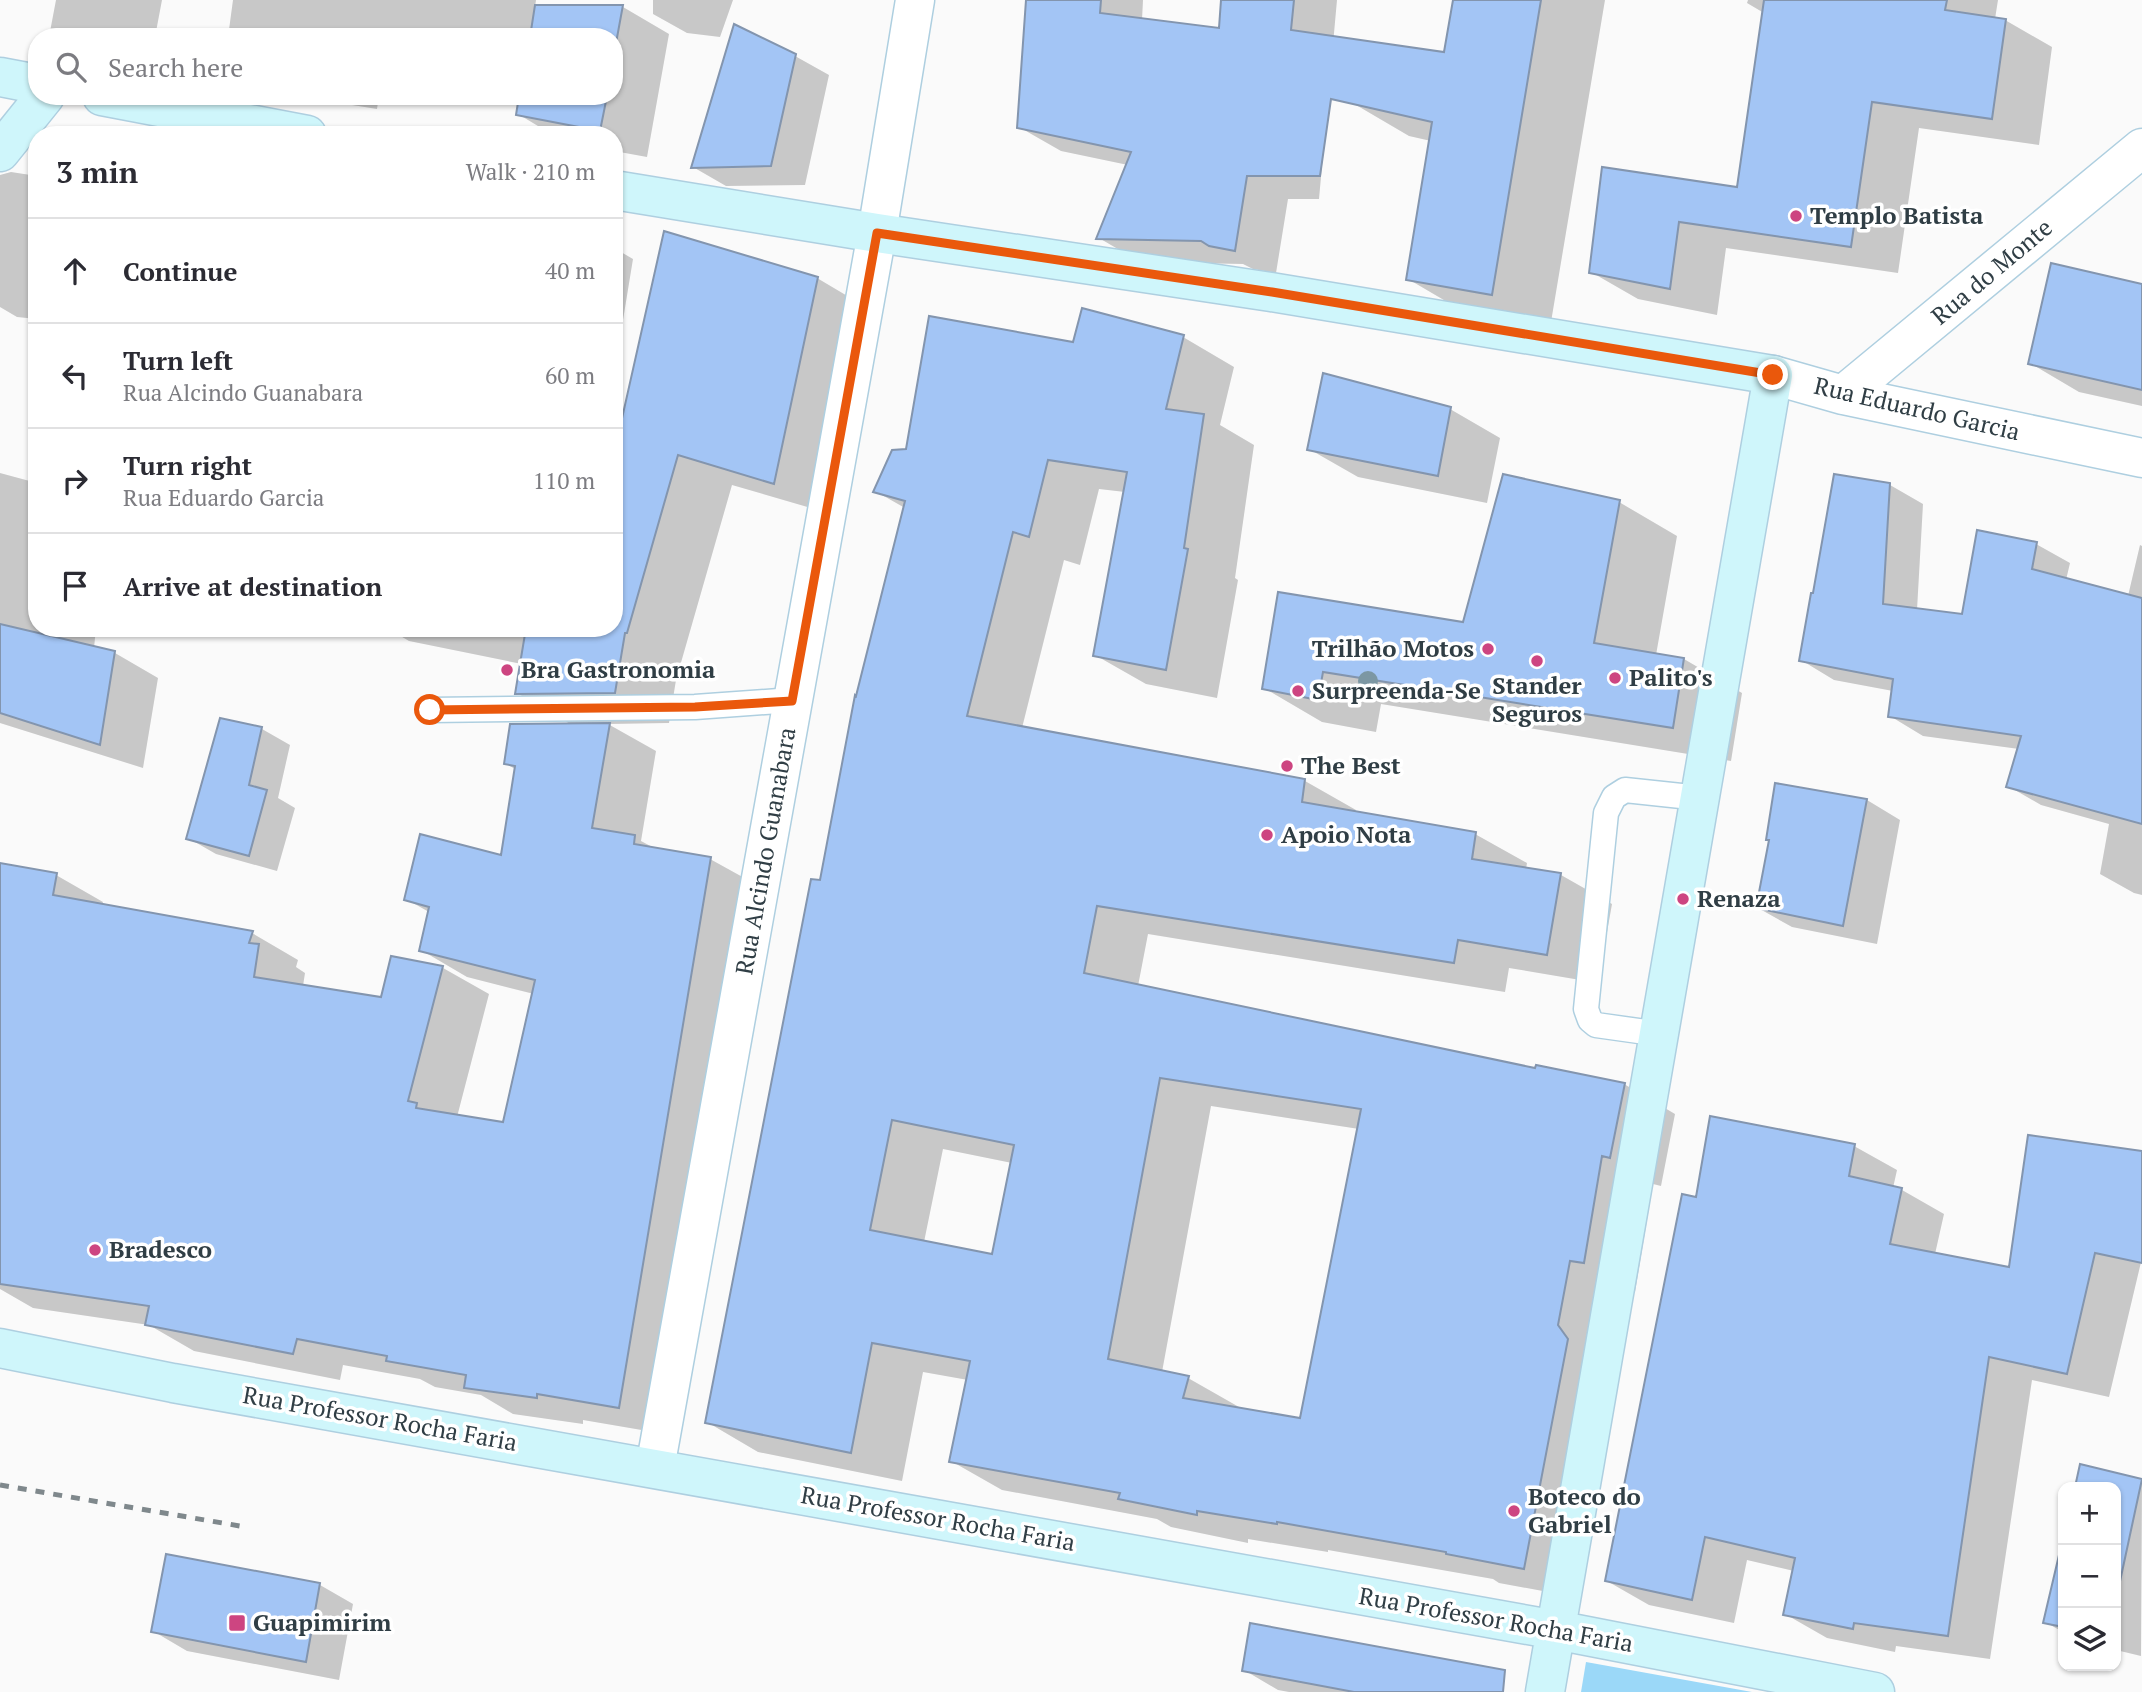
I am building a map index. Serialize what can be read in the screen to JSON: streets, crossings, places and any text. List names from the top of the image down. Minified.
{"streets":{"main road":["Rua Eduardo Garcia","Rua Professor Rocha Faria"],"street":["Rua do Monte","Rua Alcindo Guanabara"]},"crossings":[["Rua do Monte","Rua Eduardo Garcia"],["Rua Eduardo Garcia","Rua Alcindo Guanabara"],["Rua Alcindo Guanabara","Rua Professor Rocha Faria"]],"places":{"other":["Templo Batista","Trilhão Motos","Stander Seguros","Bra Gastronomia","Palito's","Surpreenda-Se","The Best","Apoio Nota","Renaza","Bradesco","Boteco do Gabriel"],"transit":["Guapimirim"]},"page":{"search":"Search here","heading":["3 min","Walk · 210 m"],"list":[["Continue","40 m"],["Turn left","Rua Alcindo Guanabara","60 m"],["Turn right","Rua Eduardo Garcia","110 m"],"Arrive at destination"],"map_buttons":["+","−"]}}
